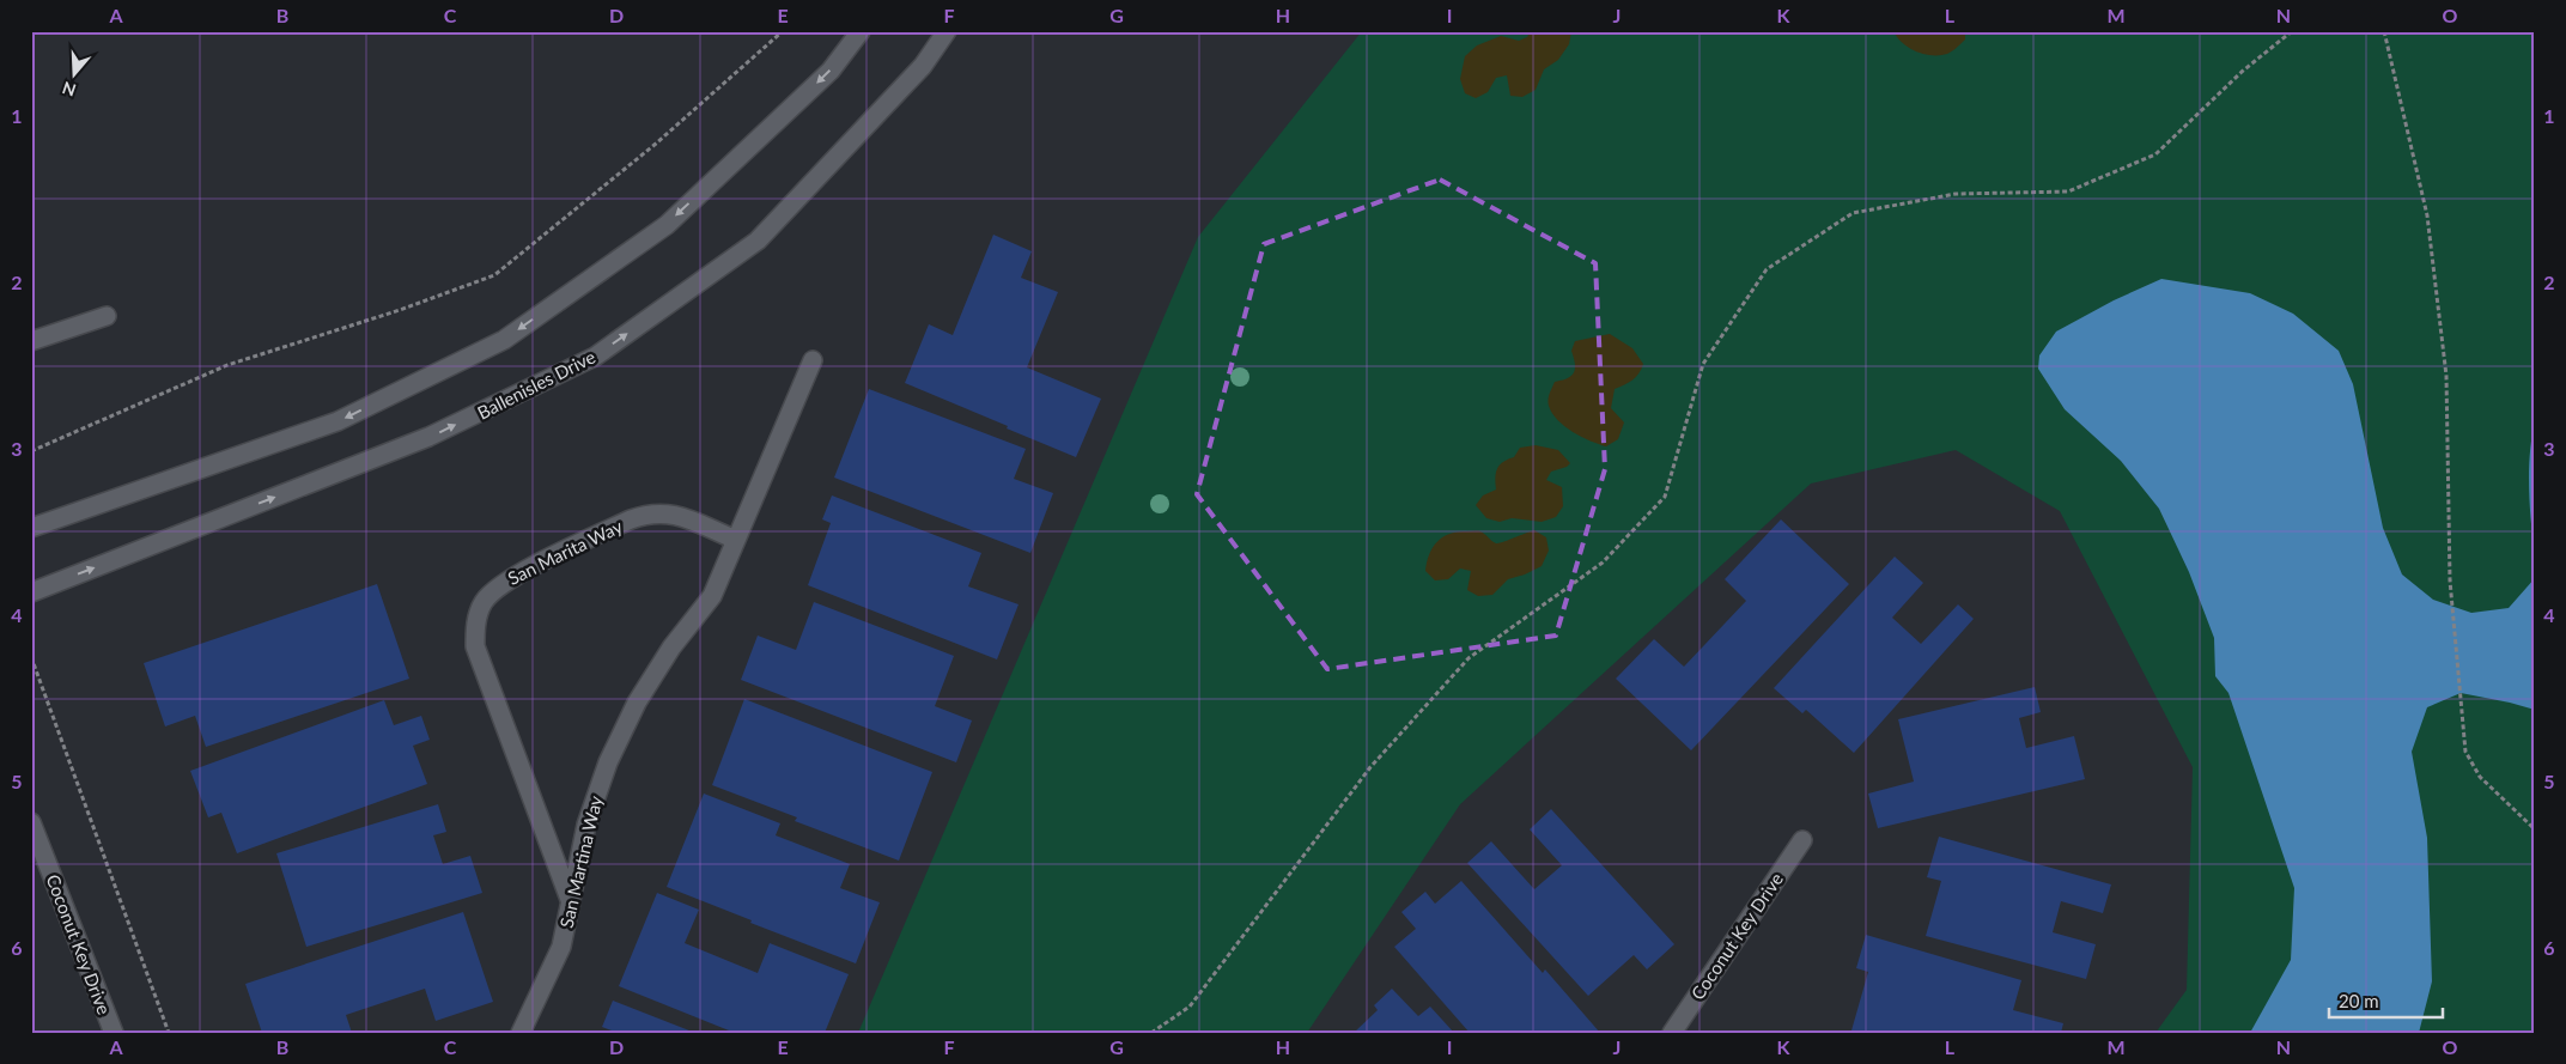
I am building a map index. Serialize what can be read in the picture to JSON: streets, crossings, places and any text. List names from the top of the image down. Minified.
{"streets":{"street":["Ballenisles Drive","San Marita Way","San Martina Way","Coconut Key Drive"]},"crossings":[["San Marita Way","San Martina Way"]],"scale_bar":"20 m","north":"bottom","grid":{"columns":["A","B","C","D","E","F","G","H","I","J","K","L","M","N","O"],"rows":["1","2","3","4","5","6"]}}
